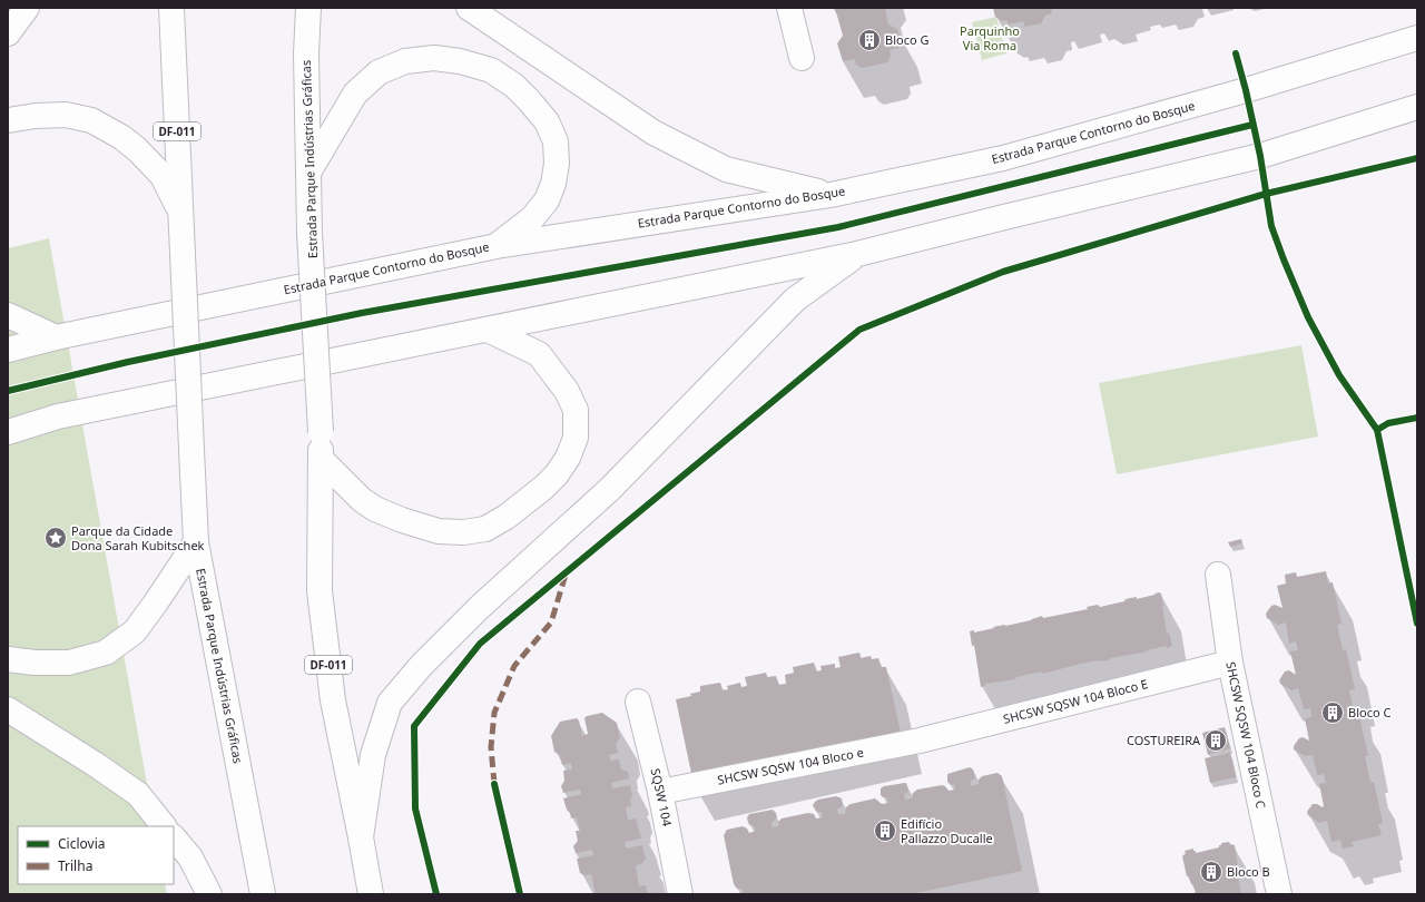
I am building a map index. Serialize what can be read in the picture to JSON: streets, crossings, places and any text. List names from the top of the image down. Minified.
{"streets":{"main road":["DF-011","Estrada Parque Contorno do Bosque","Estrada Parque Indústrias Gráficas","SHCSW SQSW 104 Bloco E","SHCSW SQSW 104 Bloco C","SHCSW SQSW 104 Bloco e","SQSW 104"]},"crossings":[["SHCSW SQSW 104 Bloco E","SHCSW SQSW 104 Bloco C"],["SHCSW SQSW 104 Bloco E","SHCSW SQSW 104 Bloco e"],["SHCSW SQSW 104 Bloco e","SQSW 104"]],"parks":["Parquinho Via Roma"],"places":{"building":["Bloco G","Bloco C","COSTUREIRA","Edifício Pallazzo Ducalle","Bloco B"],"place":["Parque da Cidade Dona Sarah Kubitschek"]},"legend":["Ciclovia","Trilha"]}
